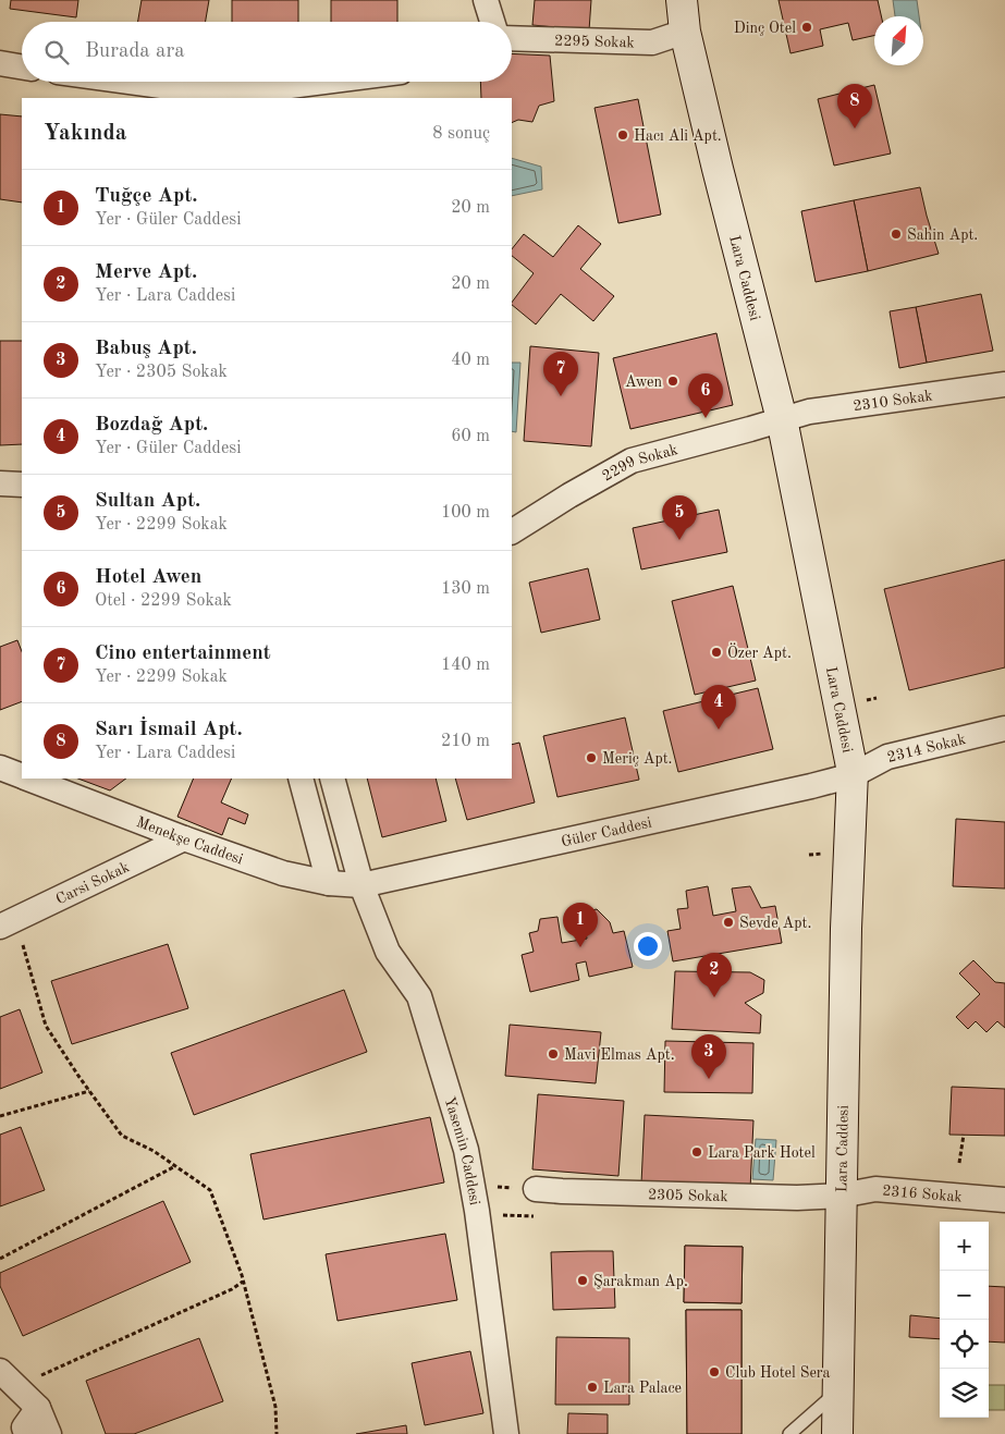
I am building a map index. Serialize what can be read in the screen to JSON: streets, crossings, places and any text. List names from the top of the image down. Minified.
{"streets":{"street":["2295 Sokak","Lara Caddesi","2310 Sokak","2299 Sokak","2314 Sokak","Güler Caddesi","Menekşe Caddesi","Carsi Sokak","Yasemin Caddesi","2316 Sokak","2305 Sokak"]},"crossings":[["2295 Sokak","Lara Caddesi"],["Lara Caddesi","2310 Sokak"],["Lara Caddesi","2299 Sokak"],["Lara Caddesi","2314 Sokak"],["Lara Caddesi","Güler Caddesi"],["Lara Caddesi","2316 Sokak"],["Lara Caddesi","2305 Sokak"],["2310 Sokak","2299 Sokak"],["2314 Sokak","Güler Caddesi"],["Güler Caddesi","Menekşe Caddesi"],["Güler Caddesi","Yasemin Caddesi"],["Menekşe Caddesi","Carsi Sokak"],["Menekşe Caddesi","Yasemin Caddesi"],["2316 Sokak","2305 Sokak"]],"places":["Dinç Otel","Hacı Ali Apt.","Sahin Apt.","Awen","Özer Apt.","Meriç Apt.","Sevde Apt.","Mavi Elmas Apt.","Lara Park Hotel","Şarakman Ap.","Club Hotel Sera","Lara Palace"],"north":"top right","page":{"search":"Burada ara","pins":["8","7","6","5","4","1","2","3"],"heading":["Yakında","8 sonuç"],"list":[{"mark":"1","name":"Tuğçe Apt.","note":"Yer · Güler Caddesi","value":"20 m"},{"mark":"2","name":"Merve Apt.","note":"Yer · Lara Caddesi","value":"20 m"},{"mark":"3","name":"Babuş Apt.","note":"Yer · 2305 Sokak","value":"40 m"},{"mark":"4","name":"Bozdağ Apt.","note":"Yer · Güler Caddesi","value":"60 m"},{"mark":"5","name":"Sultan Apt.","note":"Yer · 2299 Sokak","value":"100 m"},{"mark":"6","name":"Hotel Awen","note":"Otel · 2299 Sokak","value":"130 m"},{"mark":"7","name":"Cino entertainment","note":"Yer · 2299 Sokak","value":"140 m"},{"mark":"8","name":"Sarı İsmail Apt.","note":"Yer · Lara Caddesi","value":"210 m"}],"map_buttons":["+","−"]}}
